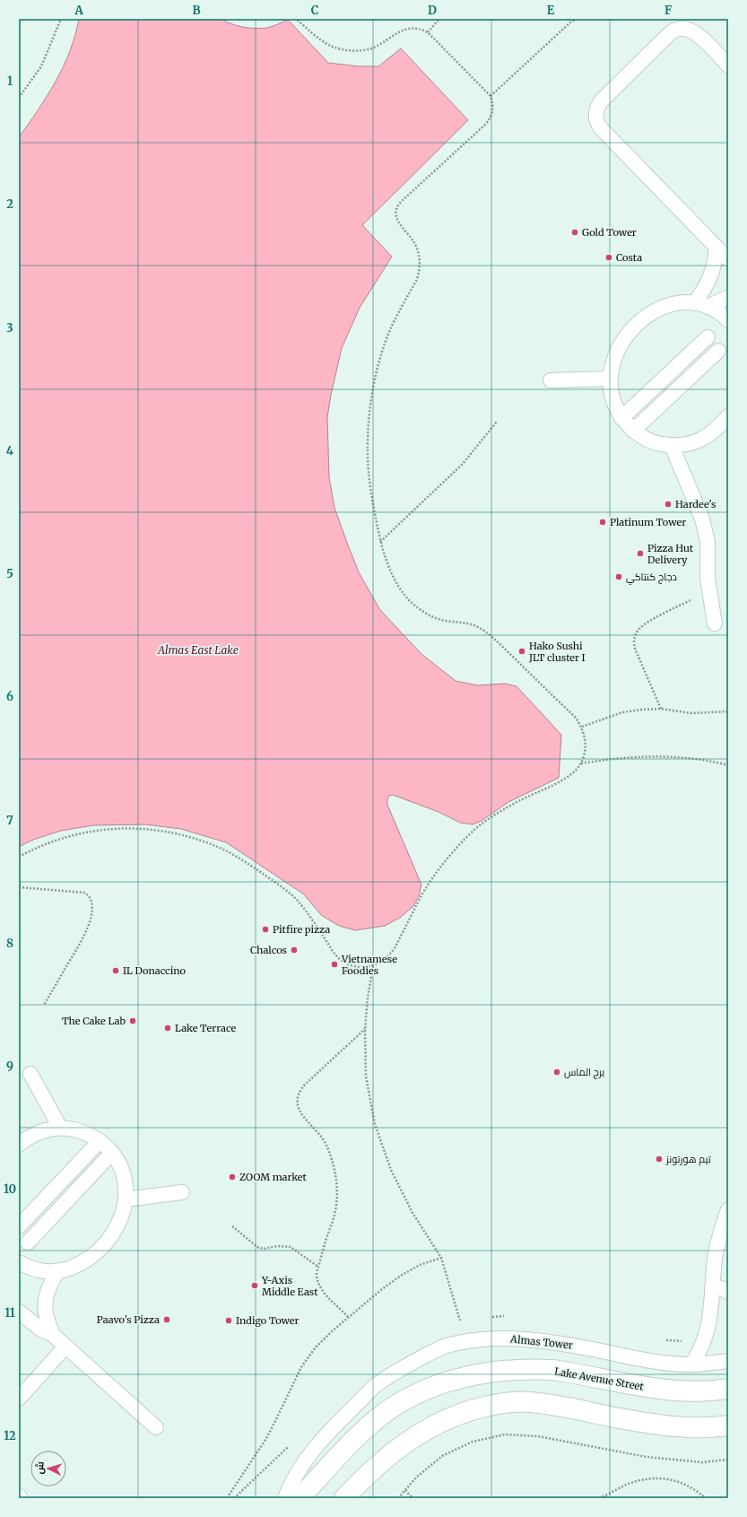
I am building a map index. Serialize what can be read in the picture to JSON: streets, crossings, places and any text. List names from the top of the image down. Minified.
{"streets":{"street":["Lake Avenue Street"],"lane":["Almas Tower"]},"water":["Almas East Lake"],"places":["Gold Tower","Costa","Hardee's","Platinum Tower","Pizza Hut Delivery","دجاج كنتاكي","Hako Sushi JLT cluster I","Pitfire pizza","Chalcos","Vietnamese Foodies","IL Donaccino","The Cake Lab","Lake Terrace","برج الماس","تيم هورتونز","ZOOM market","Y-Axis Middle East","Paavo's Pizza","Indigo Tower"],"north":"left","grid":{"columns":["A","B","C","D","E","F"],"rows":["1","2","3","4","5","6","7","8","9","10","11","12"]}}
